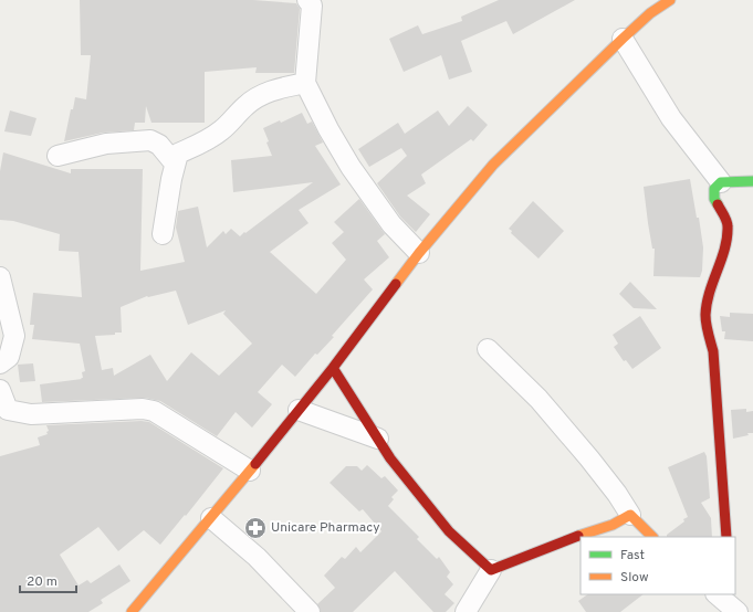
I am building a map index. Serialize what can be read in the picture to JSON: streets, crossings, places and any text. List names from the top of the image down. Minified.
{"places":{"pharmacy":["Unicare Pharmacy"]},"legend":["Fast","Slow"],"scale_bar":"20 m"}
